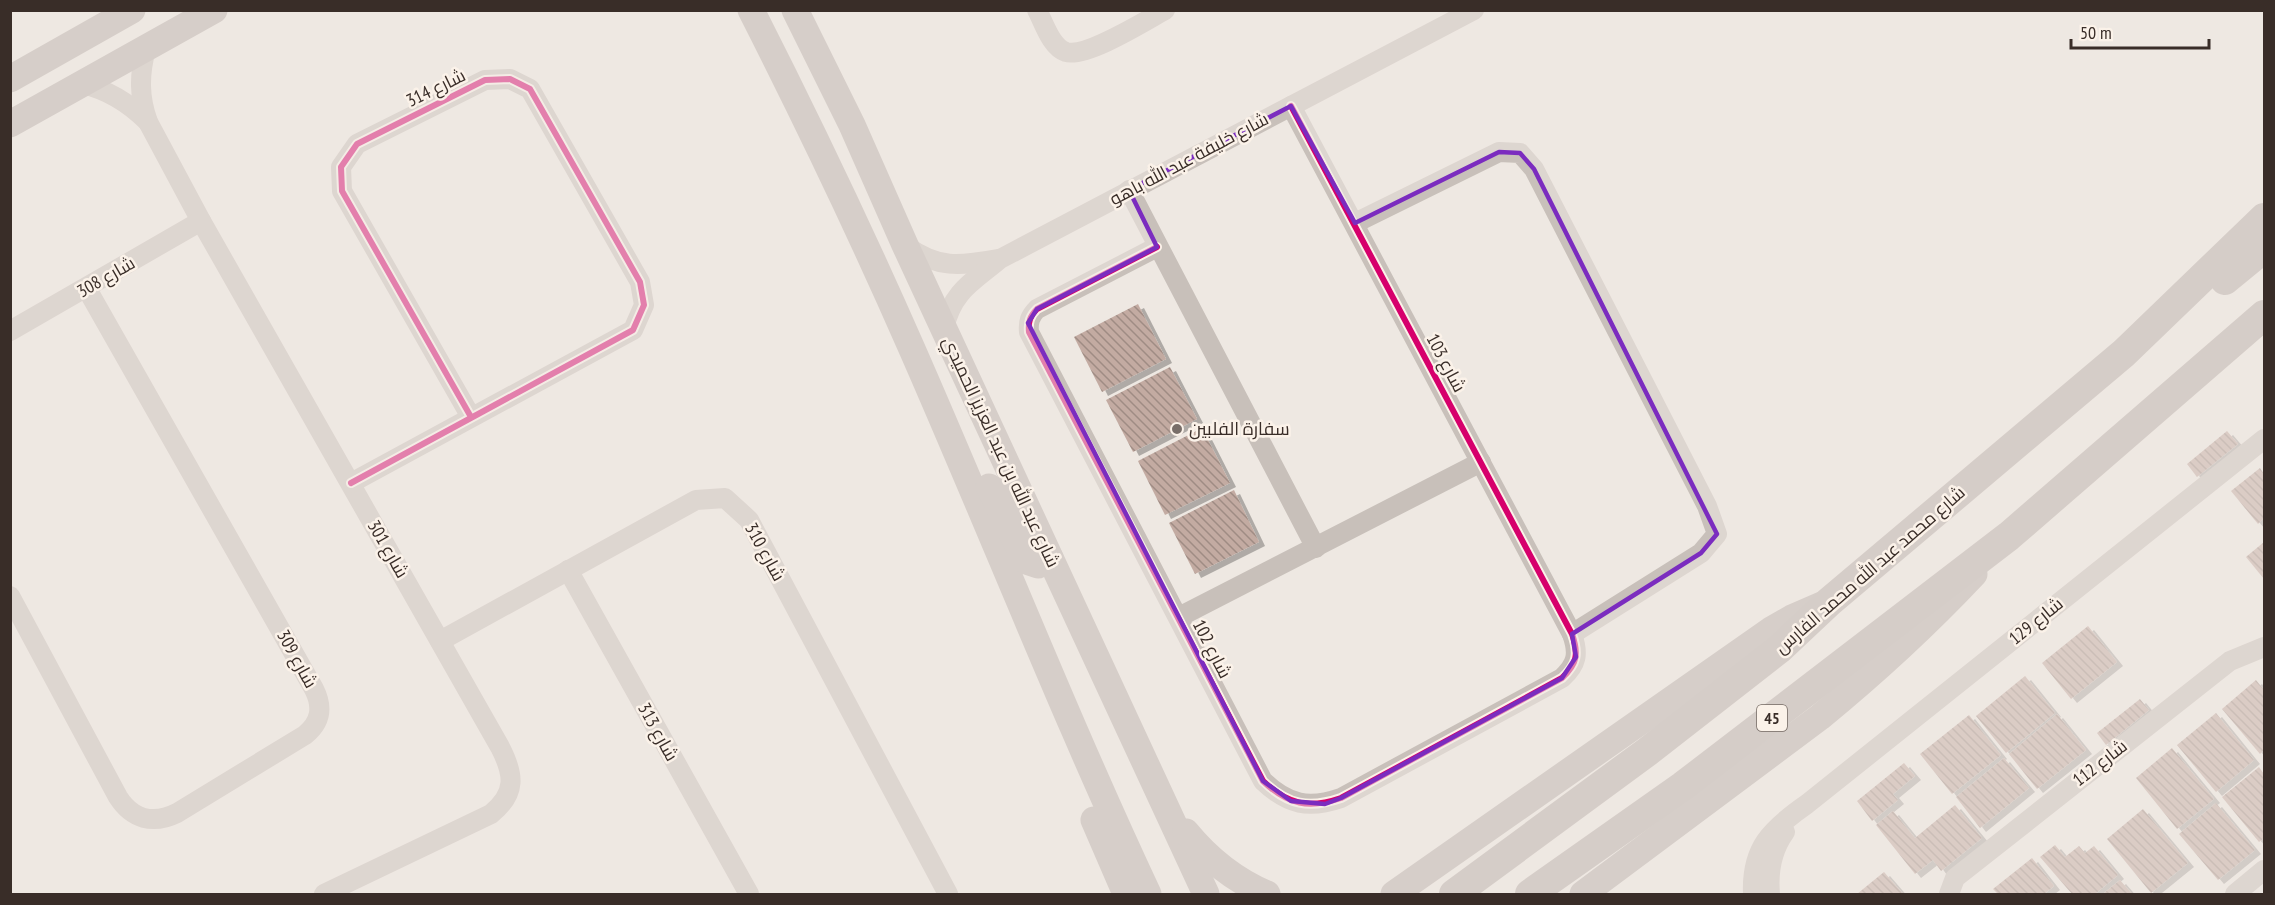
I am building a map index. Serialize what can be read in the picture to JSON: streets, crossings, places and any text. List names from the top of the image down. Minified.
{"streets":{"main road":["شارع محمد عبد الله محمد الفارس","45"],"street":["شارع 314","شارع خليفة عبد الله باهو","شارع 308","شارع 103","شارع عبد الله بن عبد العزيز الحميدي","شارع 301","شارع 310","شارع 129","شارع 102","شارع 309","شارع 313","شارع 112"]},"crossings":[["شارع 314","شارع 301"],["شارع خليفة عبد الله باهو","شارع 103"],["شارع خليفة عبد الله باهو","شارع عبد الله بن عبد العزيز الحميدي"],["شارع 308","شارع 301"],["شارع 308","شارع 309"],["شارع 103","شارع 102"],["شارع 301","شارع 310"],["شارع 310","شارع 313"]],"places":["سفارة الفلبين"],"scale_bar":"50 m"}
